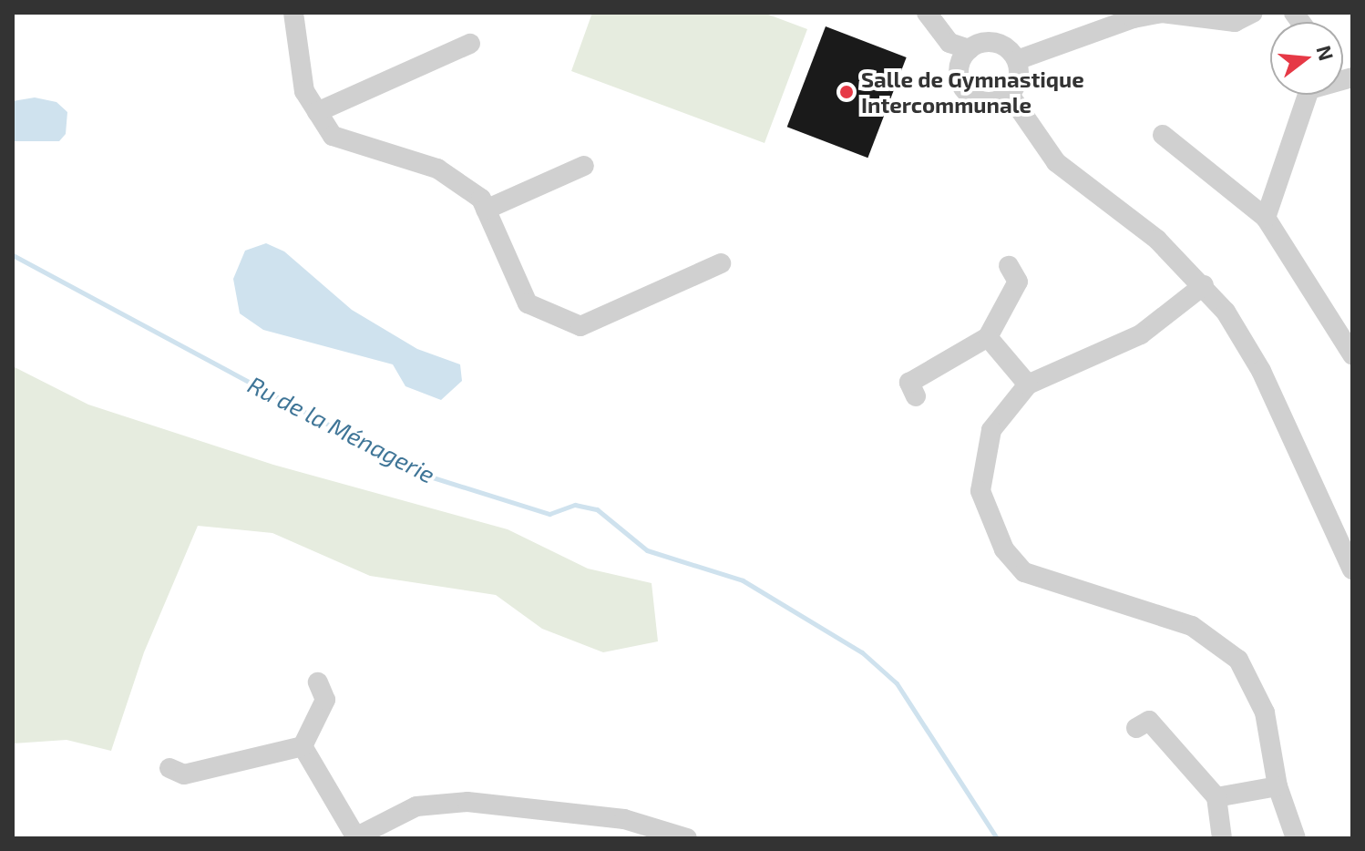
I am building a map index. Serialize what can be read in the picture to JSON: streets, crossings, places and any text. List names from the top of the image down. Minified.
{"water":["Ru de la Ménagerie"],"places":["Salle de Gymnastique Intercommunale"],"north":"right"}
